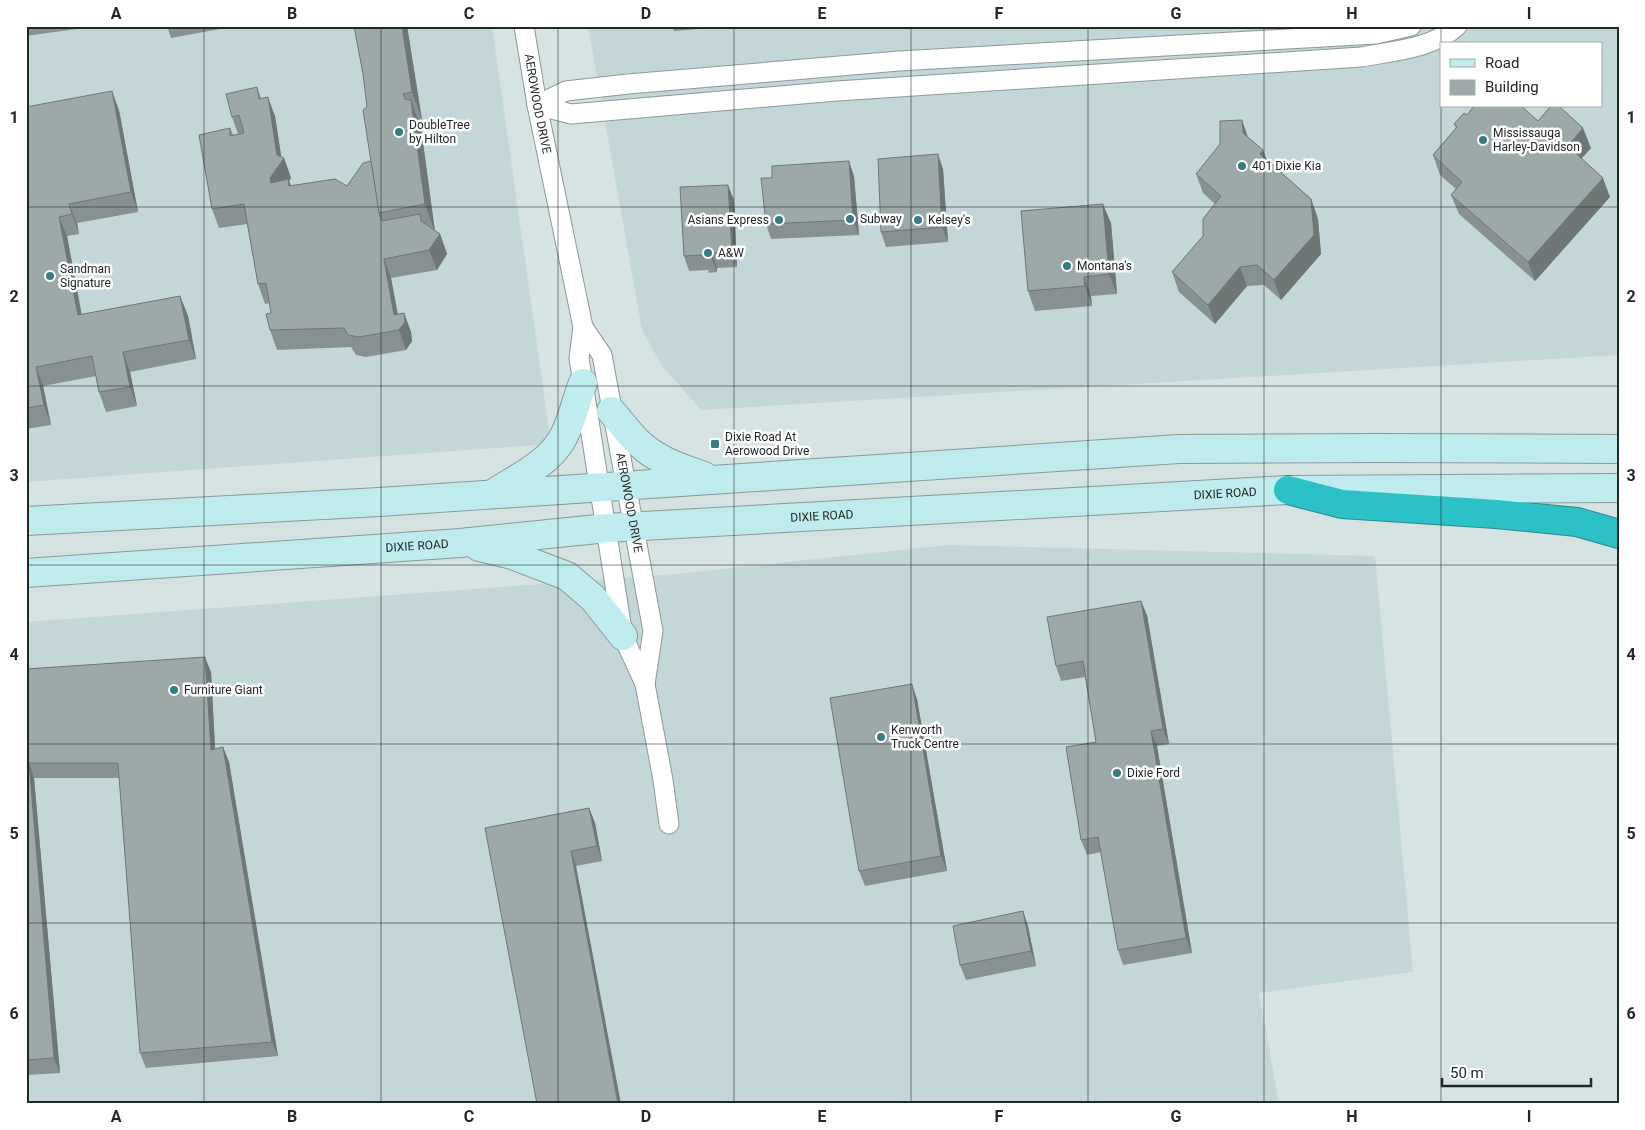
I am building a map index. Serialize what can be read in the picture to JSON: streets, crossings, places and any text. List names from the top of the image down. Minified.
{"streets":{"main road":["DIXIE ROAD"],"street":["AEROWOOD DRIVE"]},"crossings":[["AEROWOOD DRIVE","DIXIE ROAD"]],"places":{"other":["DoubleTree by Hilton","Mississauga Harley-Davidson","401 Dixie Kia","Subway","Asians Express","Kelsey's","A&W","Montana's","Sandman Signature","Furniture Giant","Kenworth Truck Centre","Dixie Ford"],"transit":["Dixie Road At Aerowood Drive"]},"legend":["Road","Building"],"scale_bar":"50 m","grid":{"columns":["A","B","C","D","E","F","G","H","I"],"rows":["1","2","3","4","5","6"]}}
